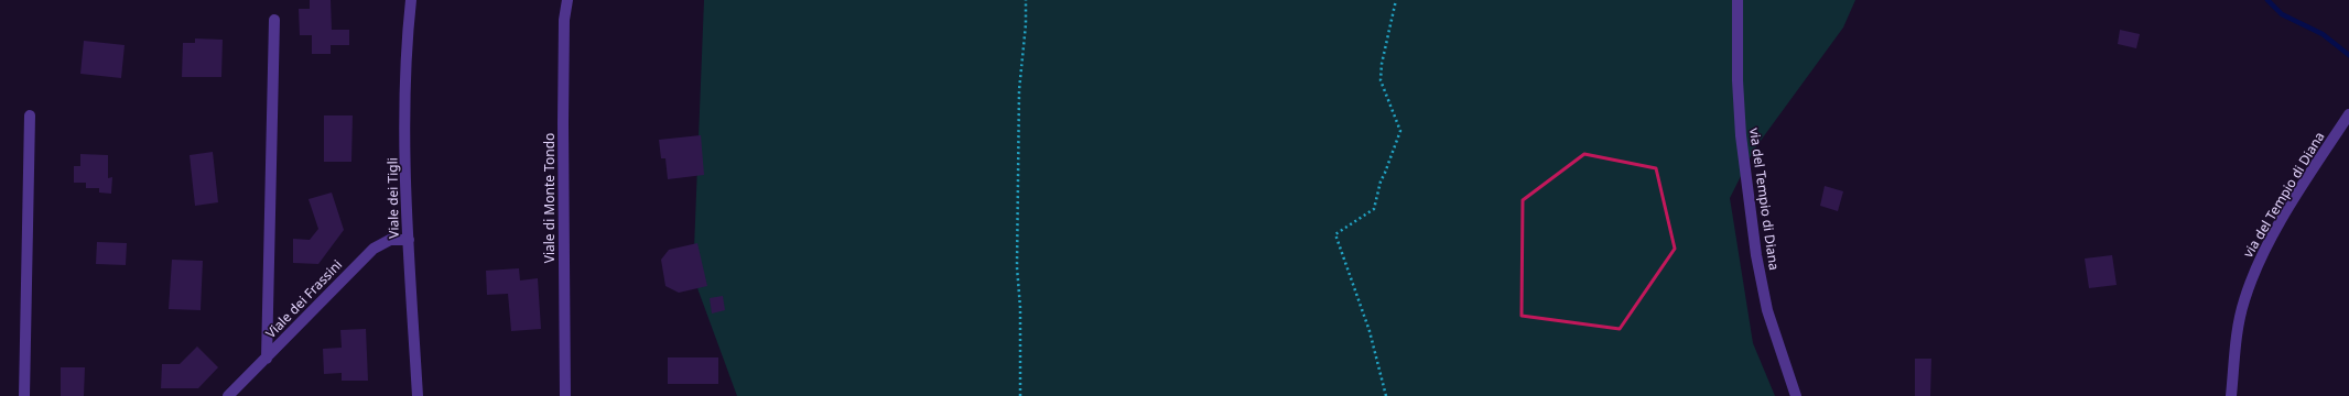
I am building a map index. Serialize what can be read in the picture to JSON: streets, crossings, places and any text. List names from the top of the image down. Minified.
{"streets":{"street":["via del Tempio di Diana","Viale dei Tigli","Viale di Monte Tondo","Viale dei Frassini"]},"crossings":[["Viale dei Tigli","Viale dei Frassini"]]}
